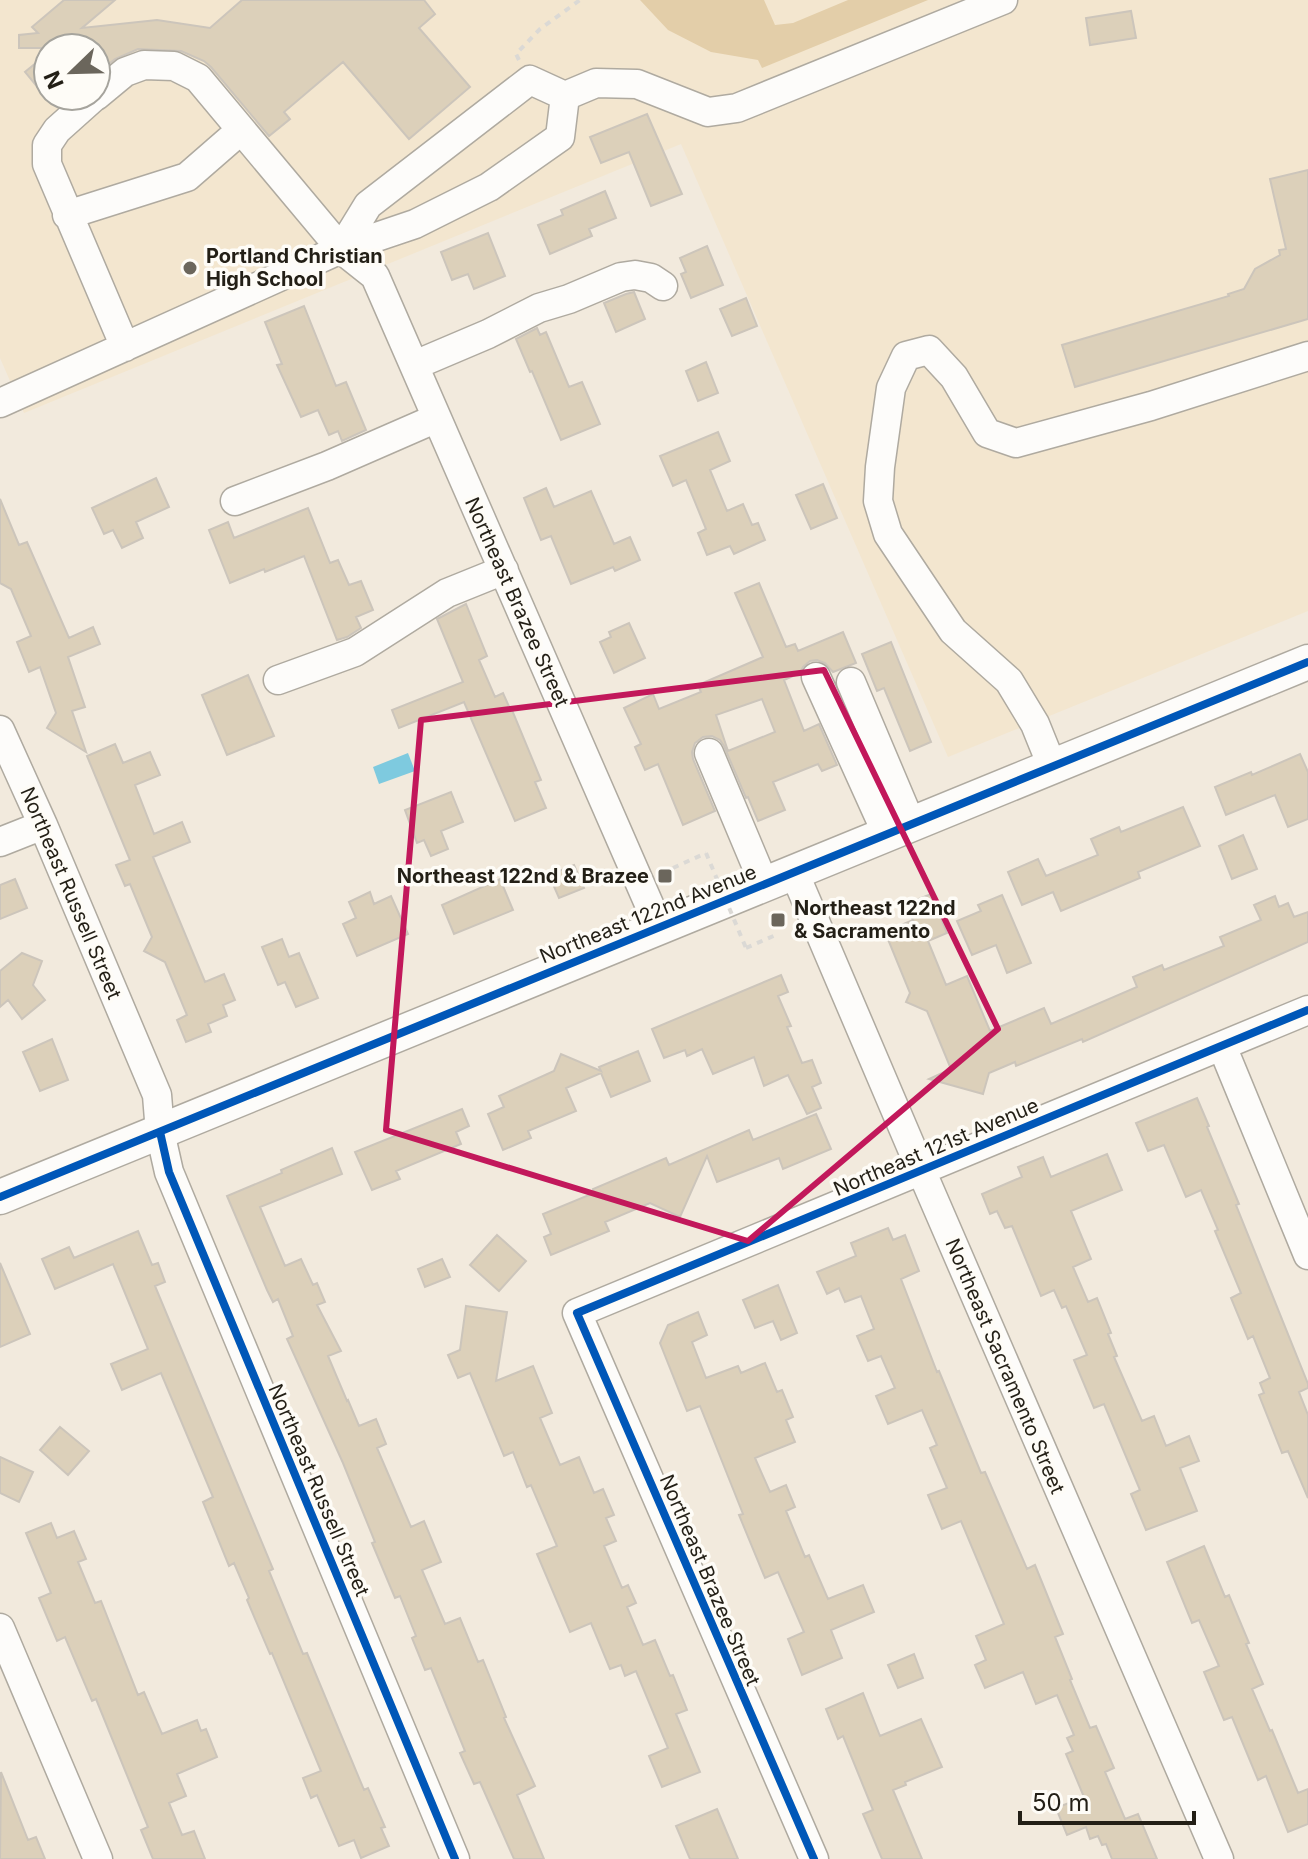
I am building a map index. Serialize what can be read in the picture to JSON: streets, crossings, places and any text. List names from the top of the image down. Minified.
{"streets":{"main road":["Northeast 122nd Avenue"],"street":["Northeast Brazee Street","Northeast Russell Street","Northeast 121st Avenue","Northeast Sacramento Street"]},"crossings":[["Northeast Brazee Street","Northeast 122nd Avenue"],["Northeast Brazee Street","Northeast 121st Avenue"],["Northeast Russell Street","Northeast 122nd Avenue"],["Northeast 122nd Avenue","Northeast Sacramento Street"],["Northeast 121st Avenue","Northeast Sacramento Street"]],"places":{"other":["Portland Christian High School"],"transit":["Northeast 122nd & Brazee","Northeast 122nd & Sacramento"]},"scale_bar":"50 m","north":"bottom left"}
